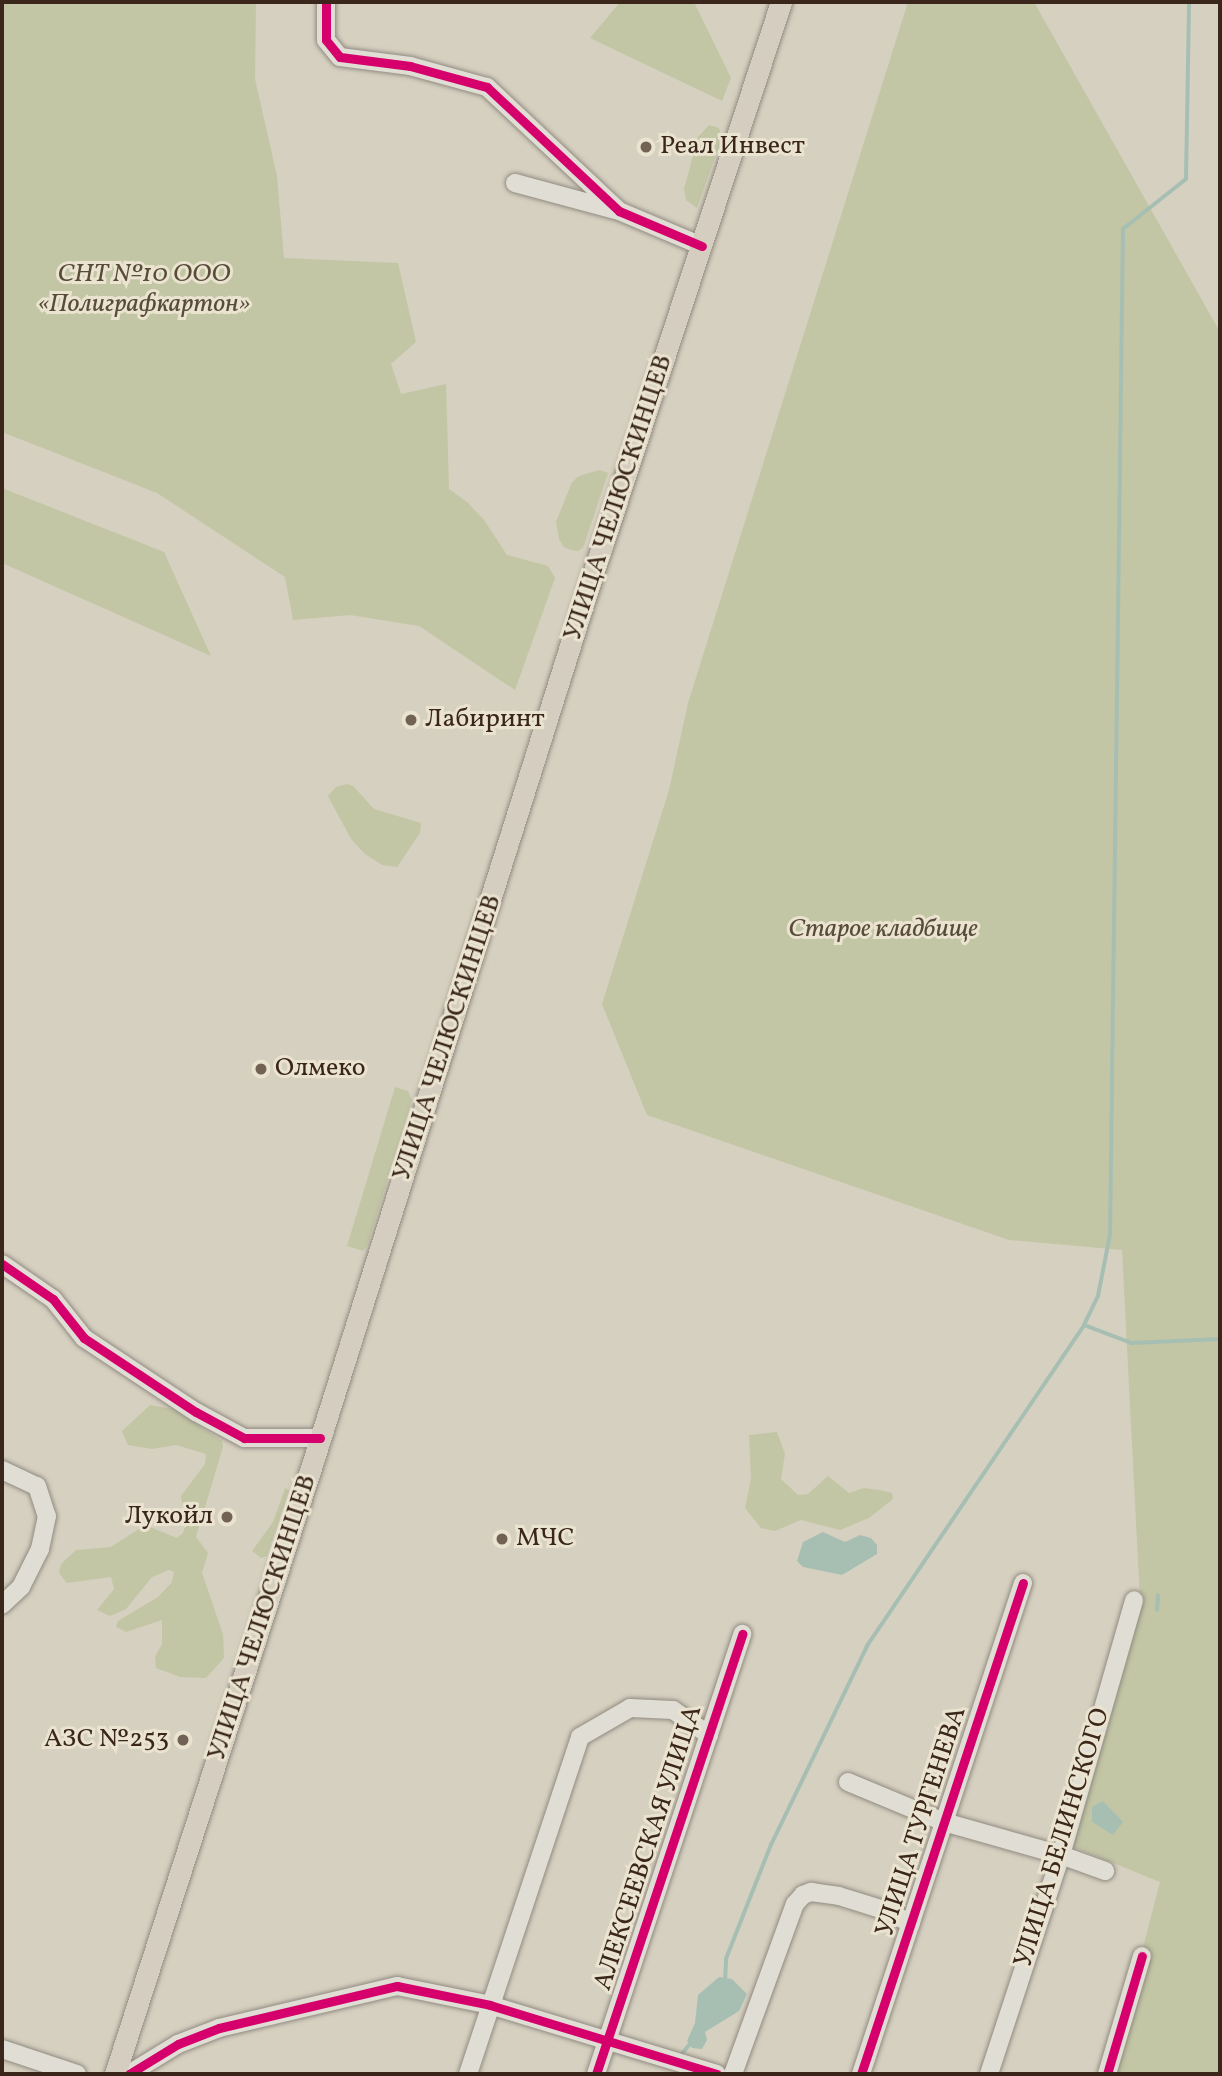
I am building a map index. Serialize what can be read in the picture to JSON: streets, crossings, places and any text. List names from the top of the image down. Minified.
{"streets":{"main road":["УЛИЦА ЧЕЛЮСКИНЦЕВ"],"street":["УЛИЦА ТУРГЕНЕВА","УЛИЦА БЕЛИНСКОГО","АЛЕКСЕЕВСКАЯ УЛИЦА"]},"parks":["СНТ №10 ООО «Полиграфкартон»","Старое кладбище"],"places":["Реал Инвест","Лабиринт","Олмеко","Лукойл","МЧС","АЗС №253"]}
